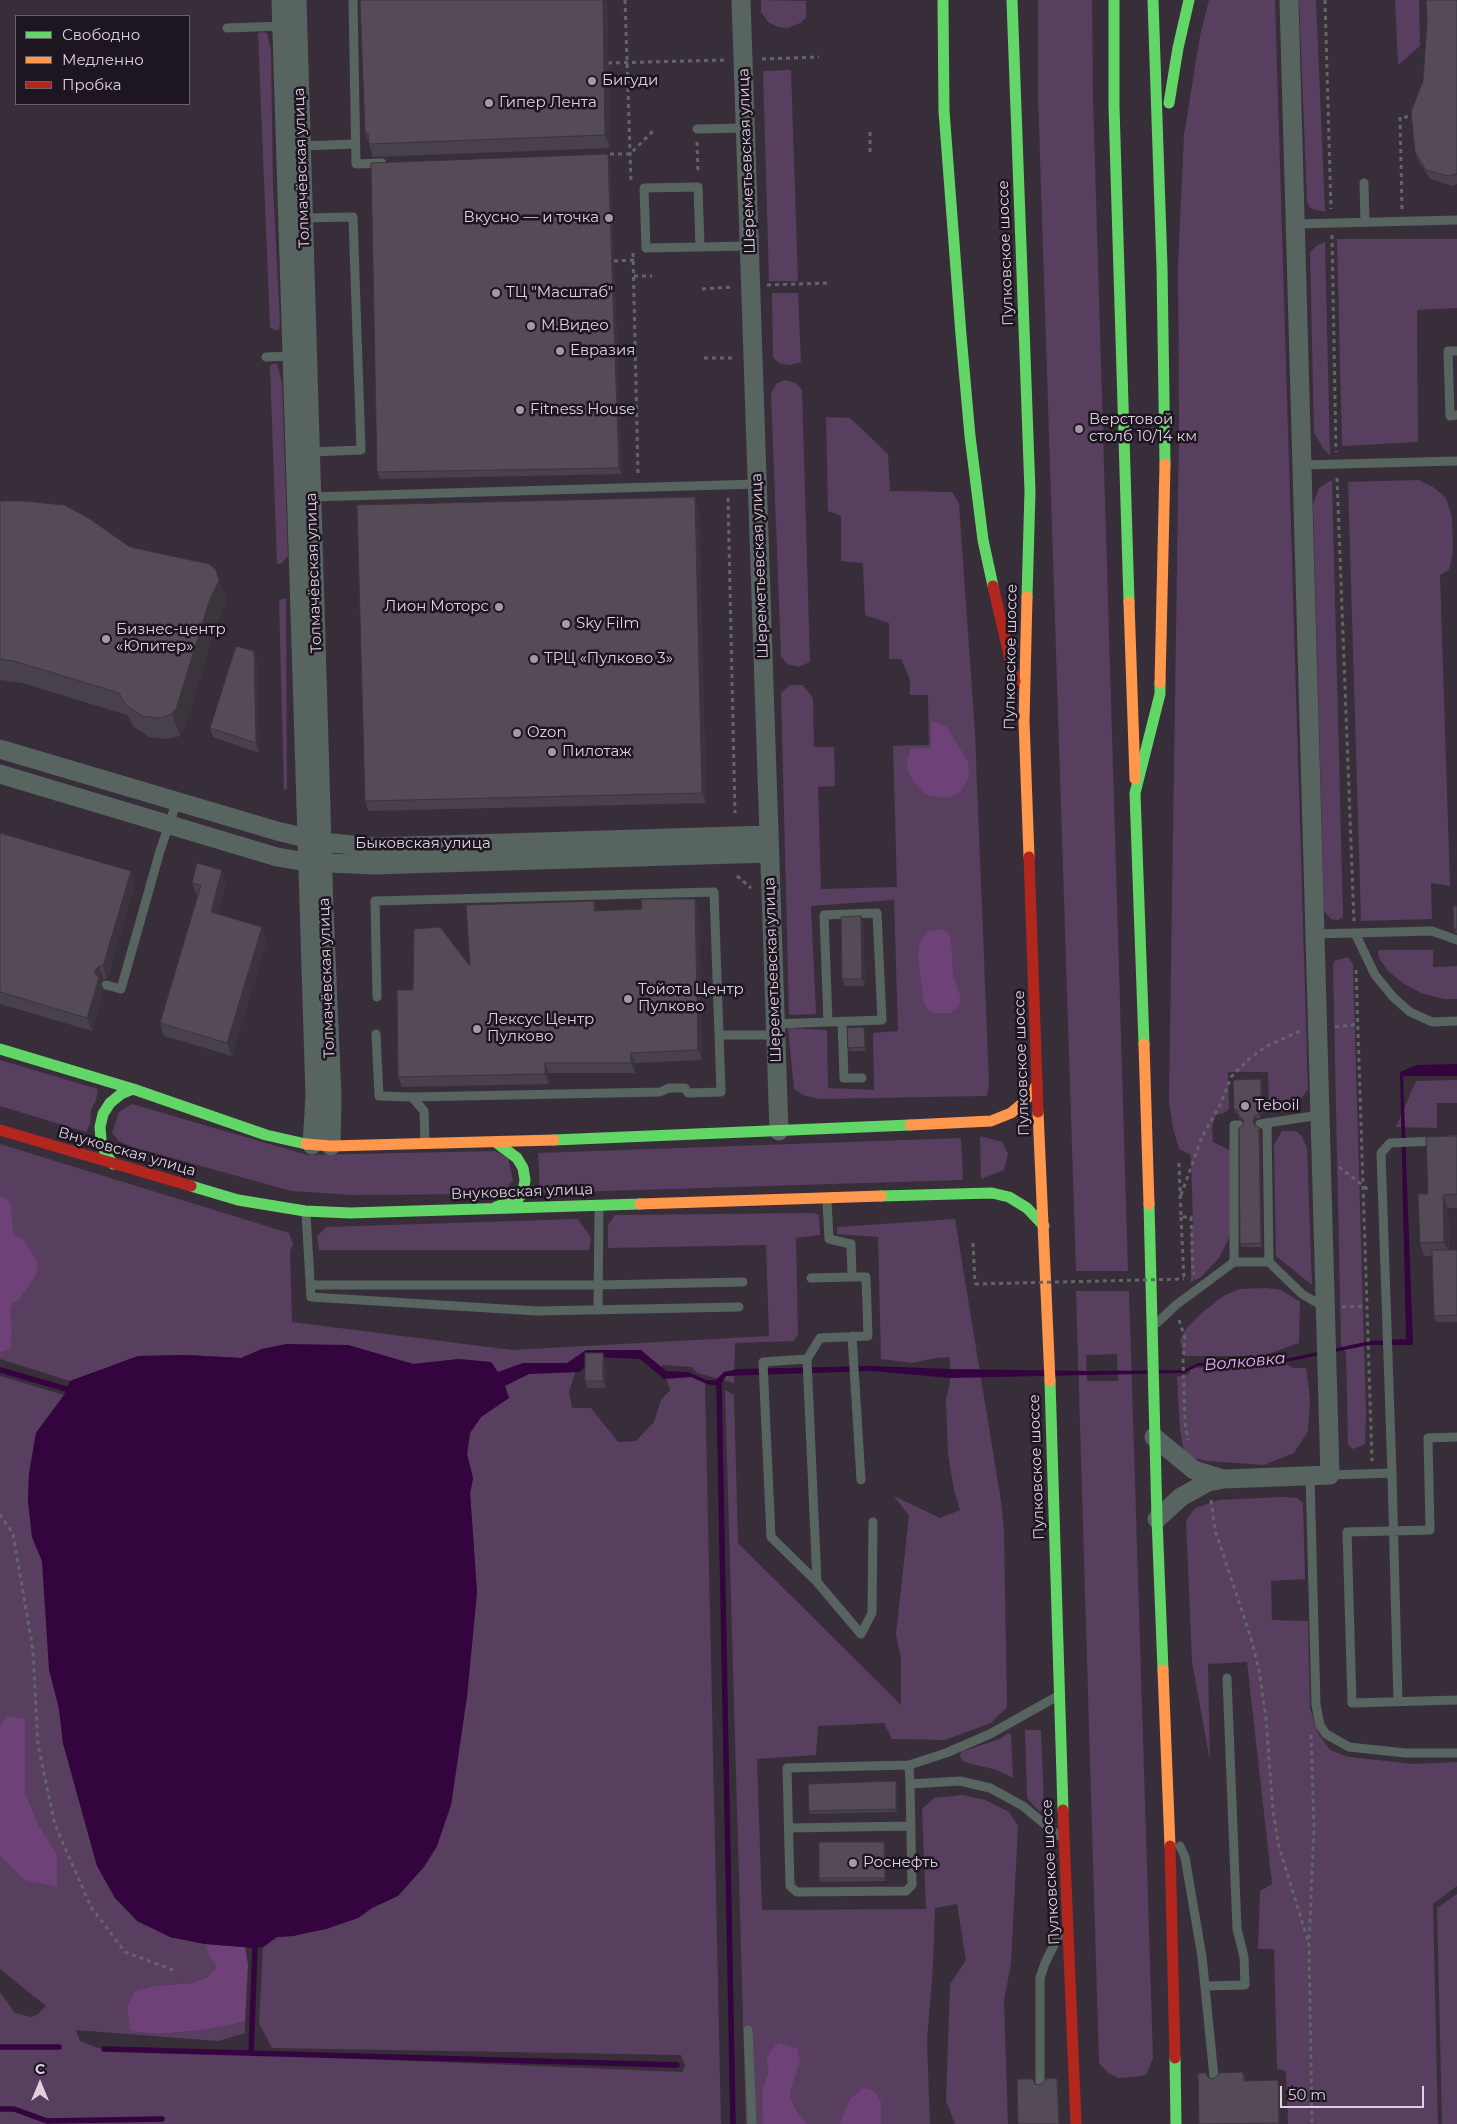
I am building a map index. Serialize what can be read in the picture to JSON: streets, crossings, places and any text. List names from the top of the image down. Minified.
{"streets":{"main road":["Пулковское шоссе","Внуковская улица"],"street":["Шереметьевская улица","Толмачёвская улица","Быковская улица"]},"crossings":[["Шереметьевская улица","Быковская улица"],["Толмачёвская улица","Быковская улица"],["Пулковское шоссе","Внуковская улица"]],"water":["Волковка"],"places":["Бигуди","Гипер Лента","Вкусно — и точка","ТЦ \"Масштаб\"","М.Видео","Евразия","Fitness House","Верстовой столб 10/14 км","Лион Моторс","Sky Film","Бизнес-центр «Юпитер»","ТРЦ «Пулково 3»","Ozon","Пилотаж","Тойота Центр Пулково","Лексус Центр Пулково","Teboil","Роснефть"],"legend":["Свободно","Медленно","Пробка"],"scale_bar":"50 m","north":"top"}
